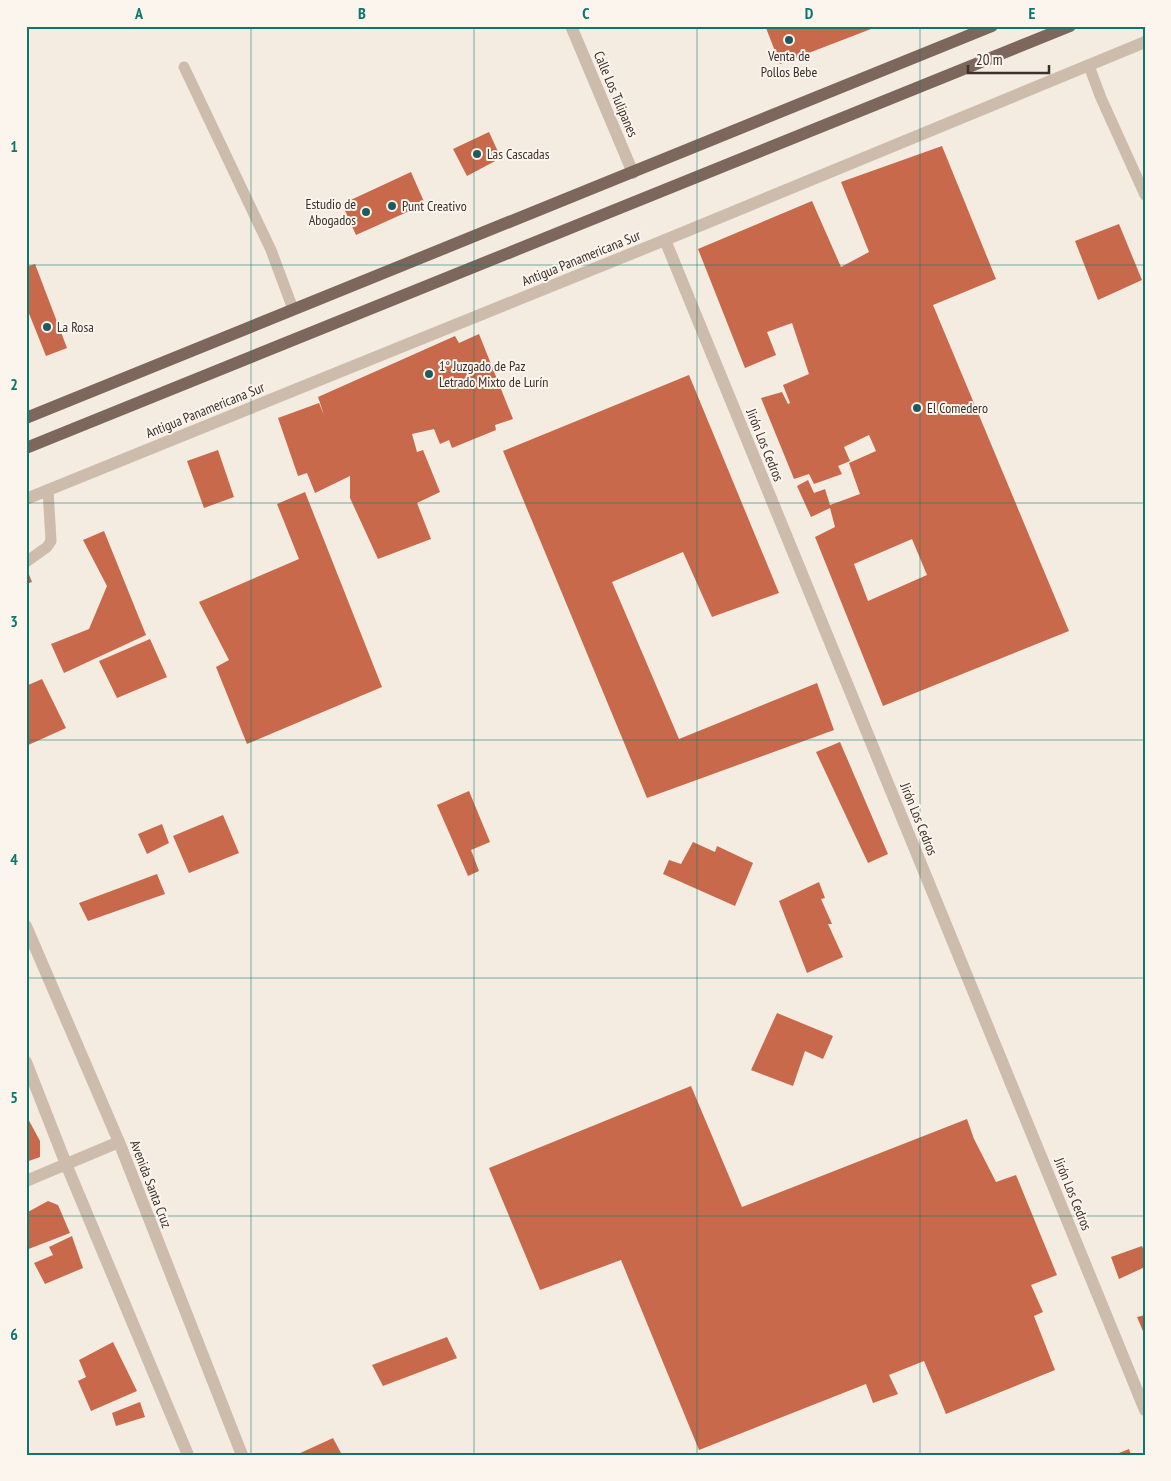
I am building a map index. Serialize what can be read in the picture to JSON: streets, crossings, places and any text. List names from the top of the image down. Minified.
{"streets":{"street":["Calle Los Tulipanes","Antigua Panamericana Sur","Jirón Los Cedros","Avenida Santa Cruz"]},"crossings":[["Antigua Panamericana Sur","Jirón Los Cedros"]],"places":["Venta de Pollos Bebe","Las Cascadas","Punt Creativo","Estudio de Abogados","La Rosa","1° Juzgado de Paz Letrado Mixto de Lurín","El Comedero"],"scale_bar":"20 m","grid":{"columns":["A","B","C","D","E"],"rows":["1","2","3","4","5","6"]}}
